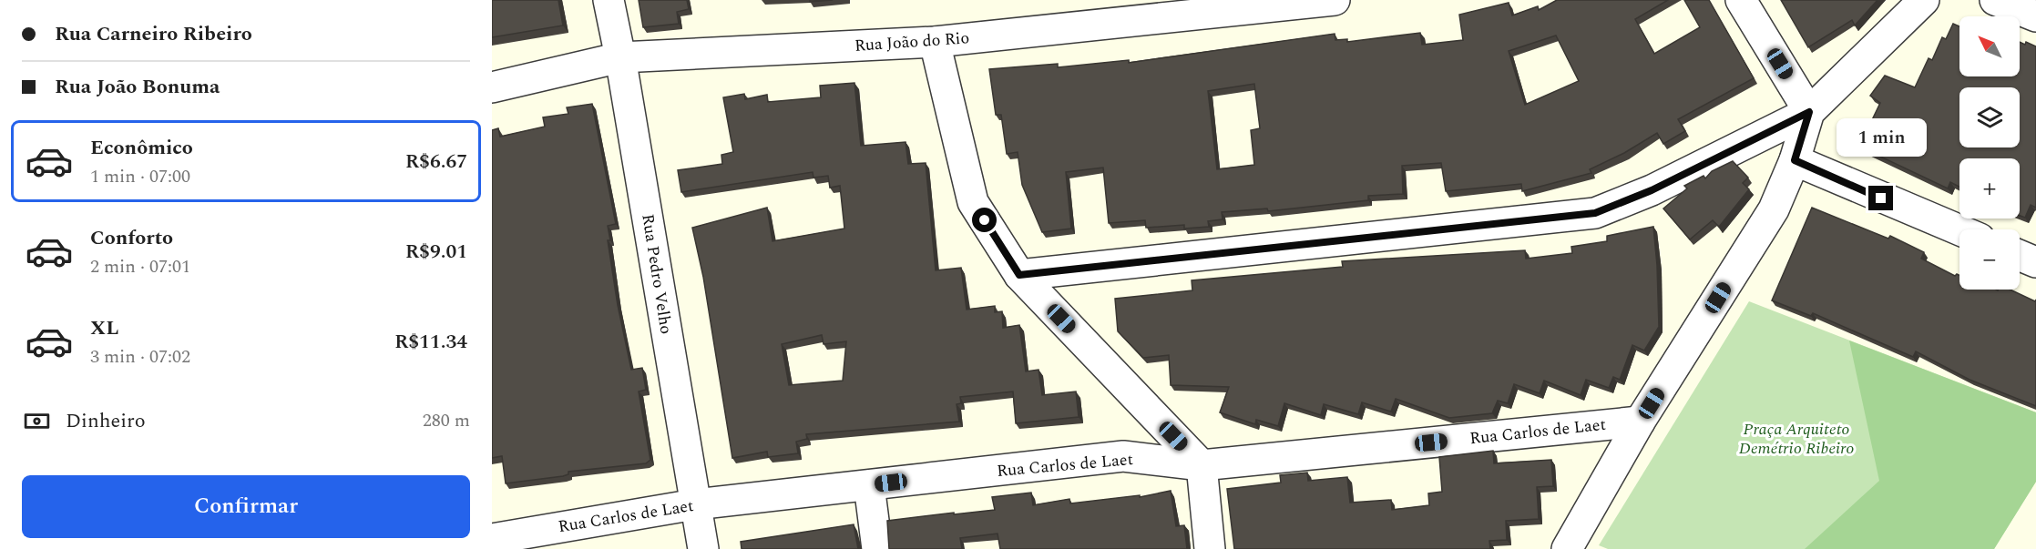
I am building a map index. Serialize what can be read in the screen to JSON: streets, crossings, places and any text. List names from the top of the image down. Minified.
{"streets":{"street":["Rua João do Rio","Rua Pedro Velho","Rua Carlos de Laet"]},"crossings":[["Rua João do Rio","Rua Pedro Velho"],["Rua Pedro Velho","Rua Carlos de Laet"]],"parks":["Praça Arquiteto Demétrio Ribeiro"],"north":"top left","page":{"banner":["Rua Carneiro Ribeiro","Rua João Bonuma"],"map_buttons":["+","−"],"bubble":"1 min","list":[{"name":"Econômico","note":"1 min · 07:00","value":"R$6.67"},{"name":"Conforto","note":"2 min · 07:01","value":"R$9.01"},{"name":"XL","note":"3 min · 07:02","value":"R$11.34"}],"pay":["Dinheiro","280 m"],"buttons":"Confirmar"}}
